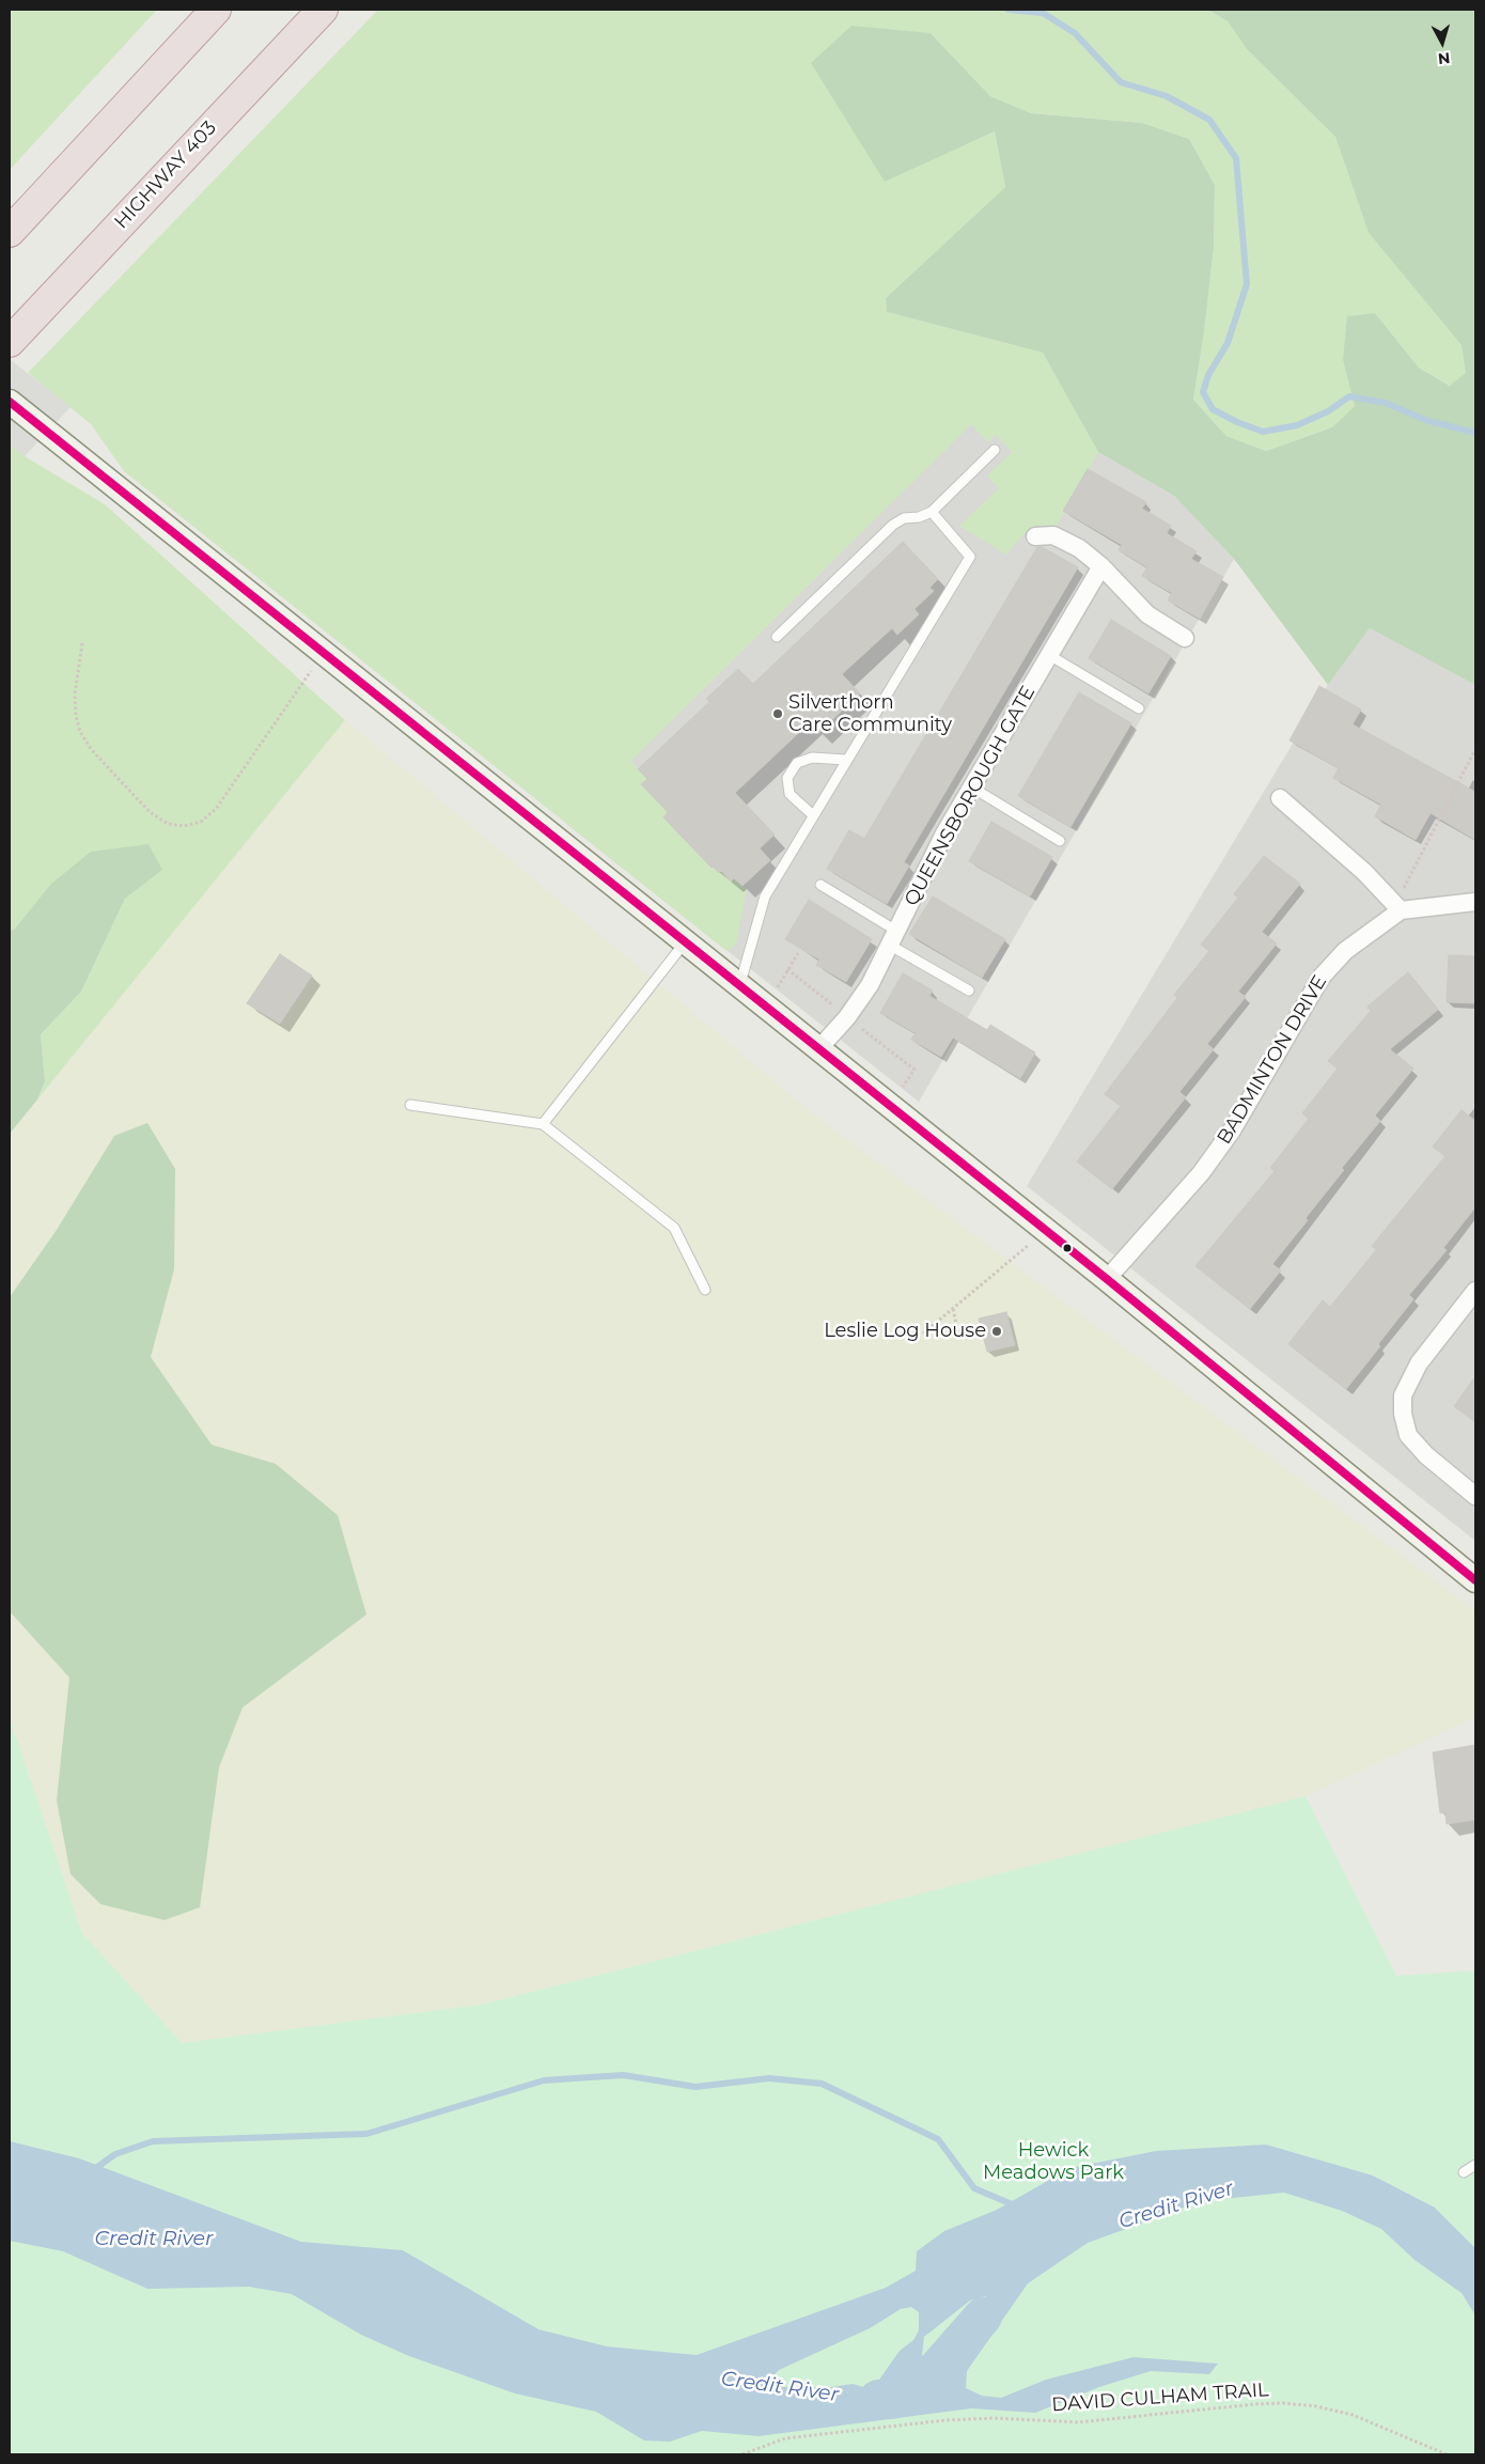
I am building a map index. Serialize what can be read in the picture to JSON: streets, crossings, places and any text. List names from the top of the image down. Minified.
{"streets":{"highway":["HIGHWAY 403"],"street":["QUEENSBOROUGH GATE","BADMINTON DRIVE"],"path":["DAVID CULHAM TRAIL"]},"water":["Credit River"],"parks":["Hewick Meadows Park"],"places":["Silverthorn Care Community","Leslie Log House"],"north":"bottom"}
